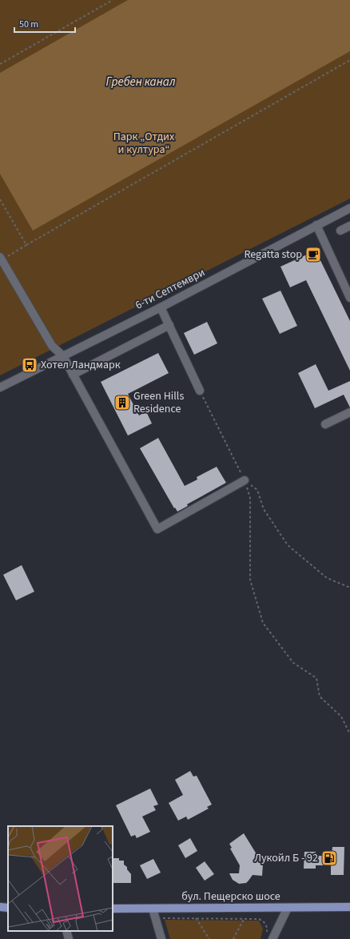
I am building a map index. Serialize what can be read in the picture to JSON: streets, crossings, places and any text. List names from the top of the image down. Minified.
{"streets":{"main road":["бул. Пещерско шосе"],"street":["6-ти Септември"]},"water":["Гребен канал"],"parks":["Парк „Отдих и култура“"],"places":{"cafe":["Regatta stop"],"bus stop":["Хотел Ландмарк"],"building":["Green Hills Residence"],"fuel station":["Лукойл Б - 92"]},"scale_bar":"50 m"}
